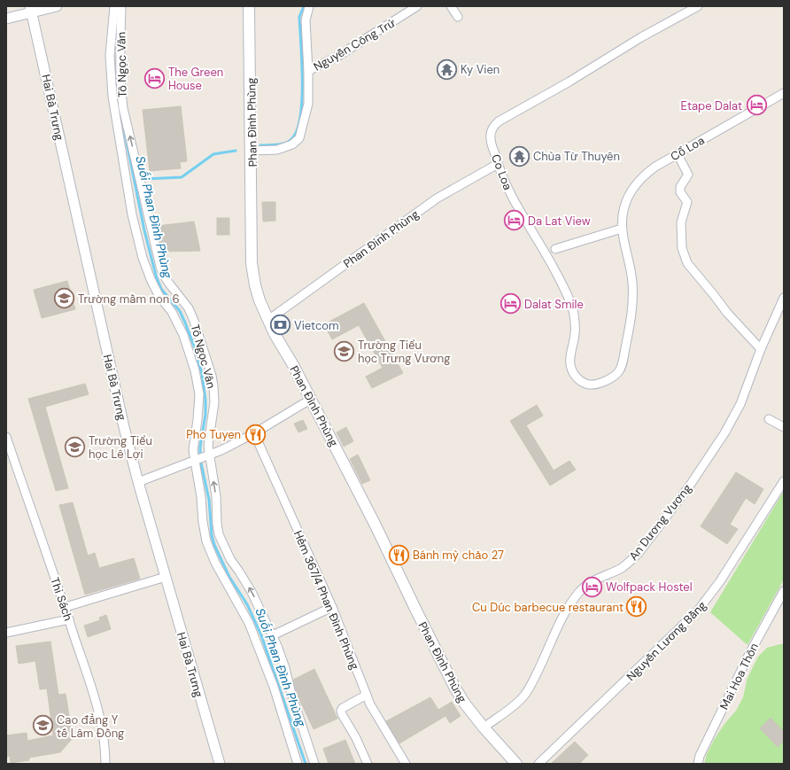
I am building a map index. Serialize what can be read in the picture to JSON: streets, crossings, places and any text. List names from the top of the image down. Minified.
{"streets":{"main road":["Phan Đình Phùng"],"street":["Nguyễn Công Trứ","Tô Ngọc Vân","Hai Bà Trưng","Cổ Loa","Co Loa","Phan Đinh Phùng","An Dương Vương","Thi Sách","Hẻm 367/4 Phan Đình Phùng","Nguyễn Lương Bằng","Mai Hoa Thôn"]},"crossings":[["Nguyễn Công Trứ","Phan Đình Phùng"],["Phan Đình Phùng","Phan Đinh Phùng"],["Phan Đình Phùng","An Dương Vương"],["Cổ Loa","Co Loa"],["Co Loa","Phan Đinh Phùng"]],"water":["Suối Phan Đình Phùng"],"places":{"temple":["Ky Vien","Chùa Từ Thuyên"],"hotel":["The Green House","Etape Dalat","Da Lat View","Dalat Smile","Wolfpack Hostel"],"school or university":["Trường mầm non 6","Trường Tiểu học Trưng Vương","Trường Tiểu học Lê Lợi","Cao đẳng Y tế Lâm Đồng"],"bank":["Vietcom"],"restaurant":["Pho Tuyen","Bánh mỳ chảo 27","Cu Dúc barbecue restaurant"]}}
